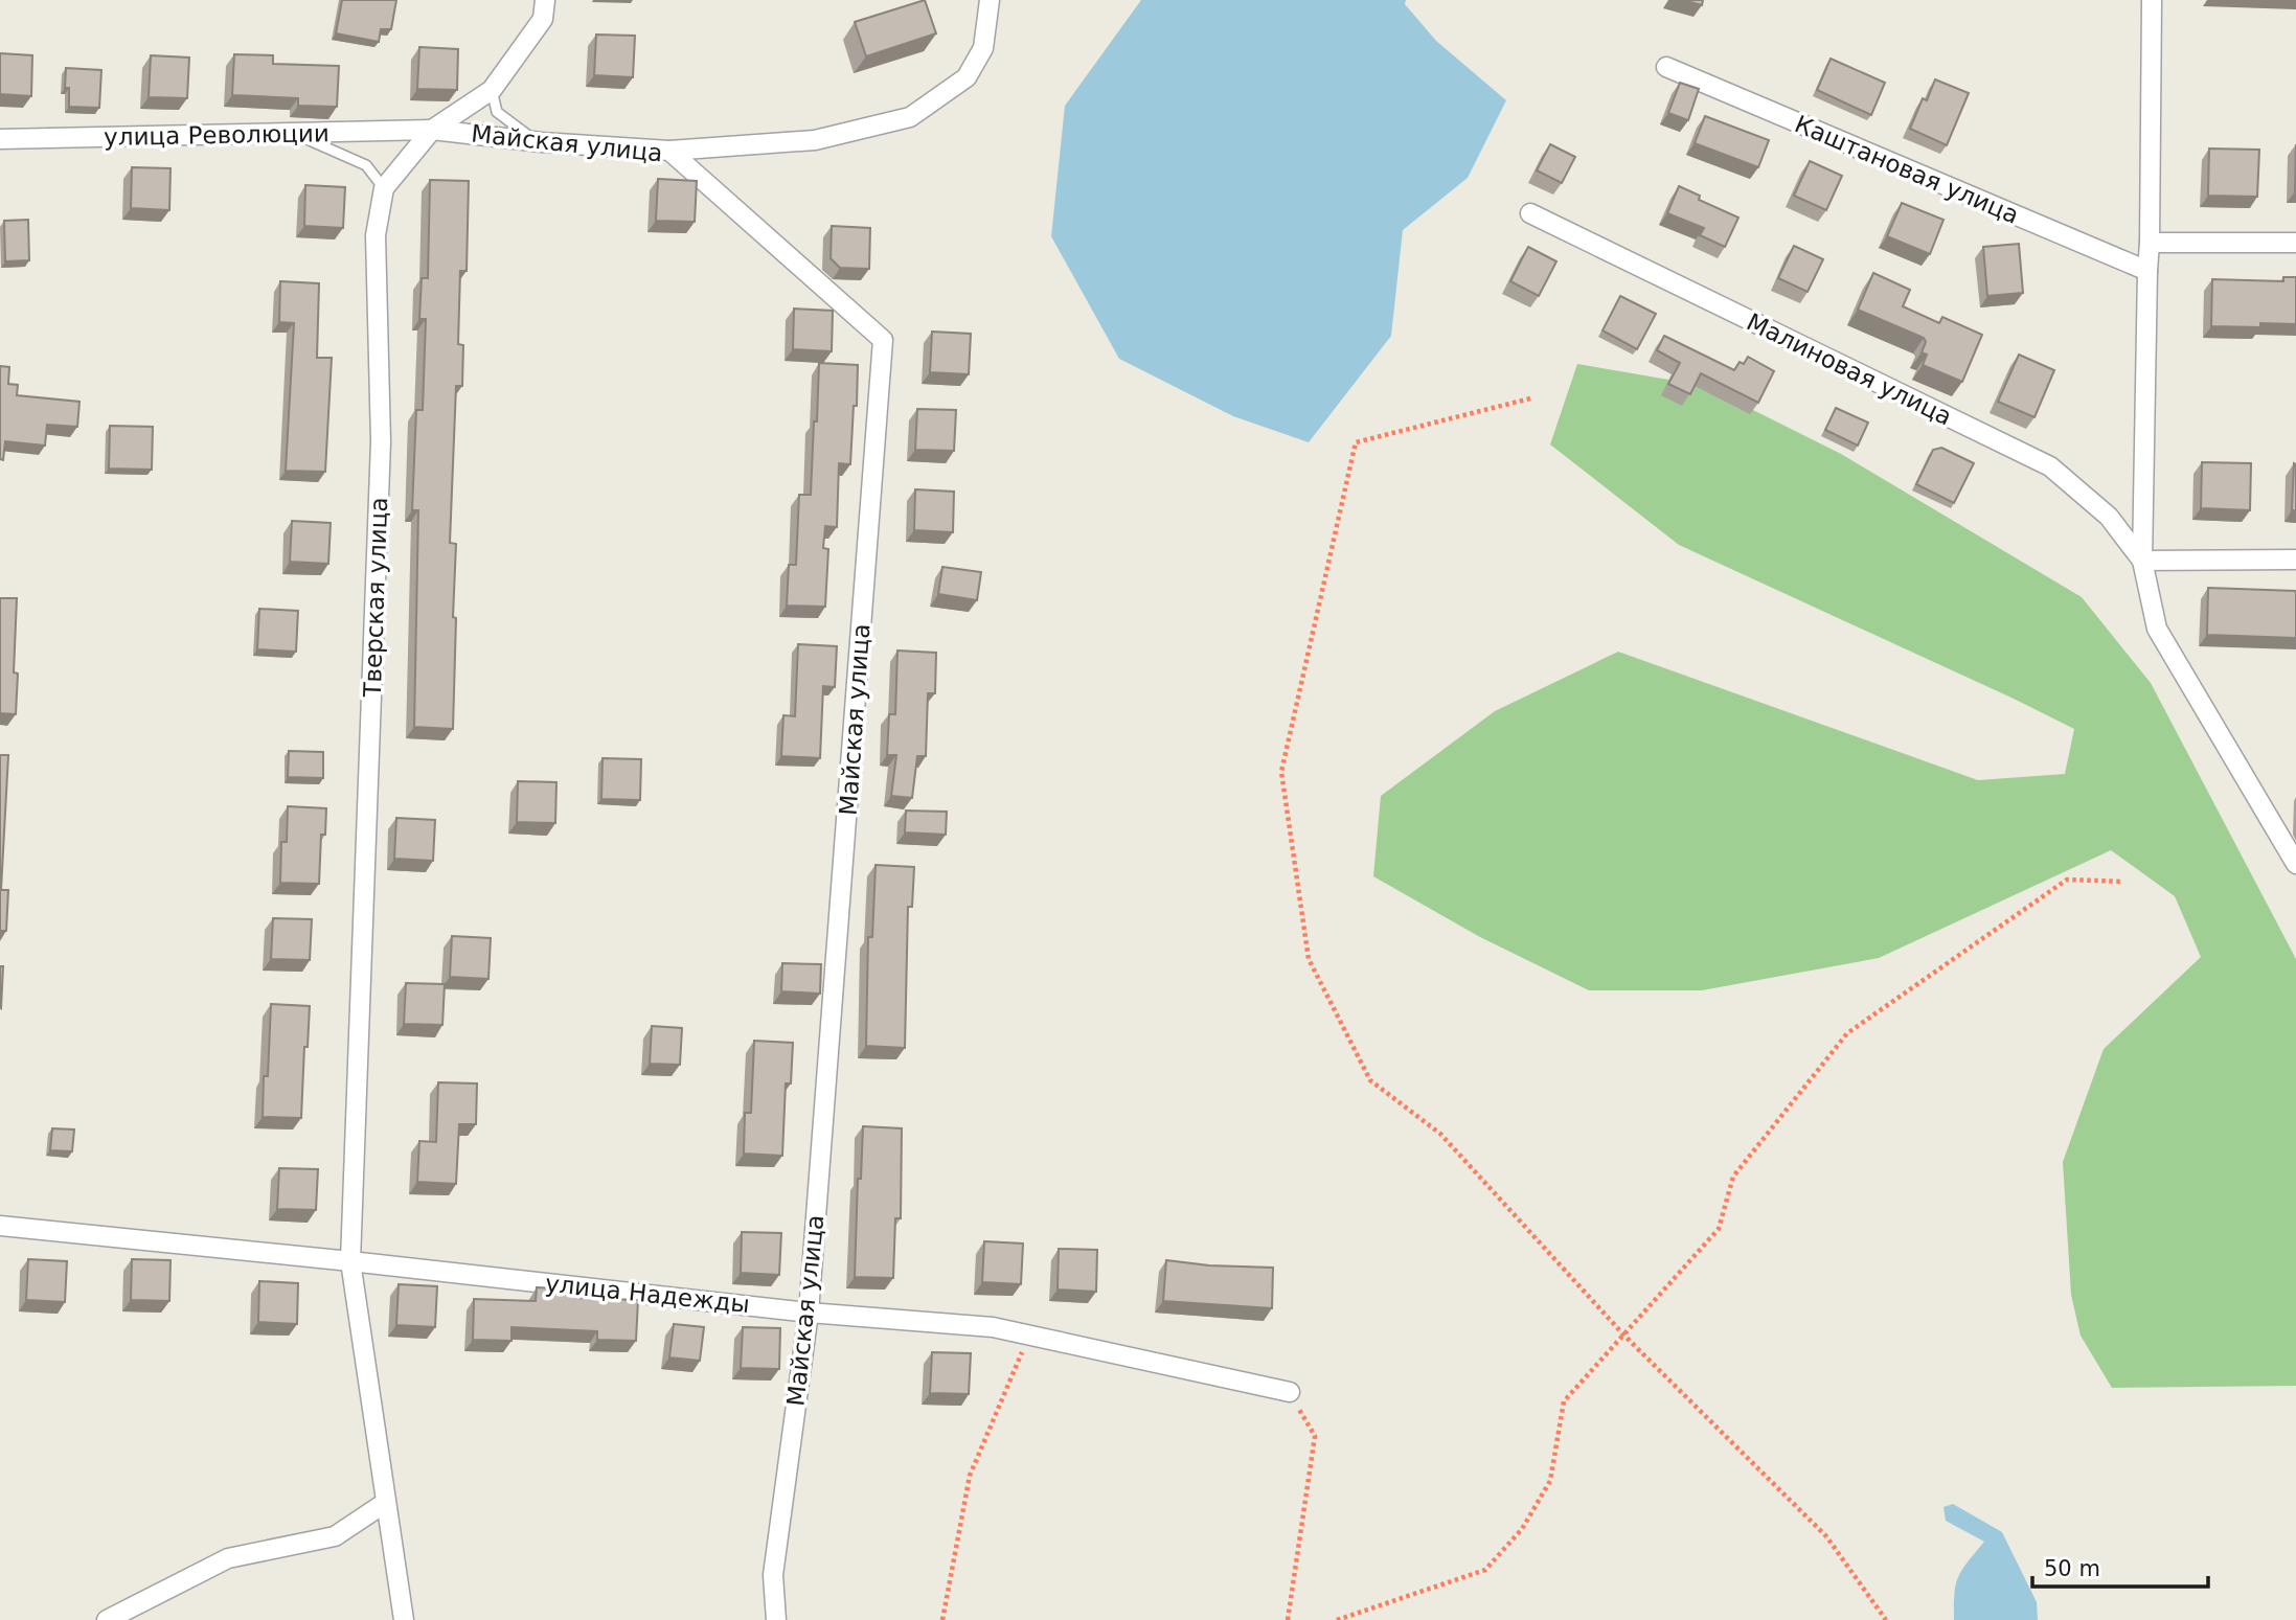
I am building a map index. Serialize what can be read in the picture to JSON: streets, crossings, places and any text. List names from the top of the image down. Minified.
{"streets":{"street":["улица Революции","Майская улица","Каштановая улица","Малиновая улица","Тверская улица","улица Надежды"]},"crossings":[["улица Революции","Майская улица"],["улица Революции","Тверская улица"],["Майская улица","Тверская улица"],["Майская улица","улица Надежды"],["Тверская улица","улица Надежды"]],"scale_bar":"50 m"}
